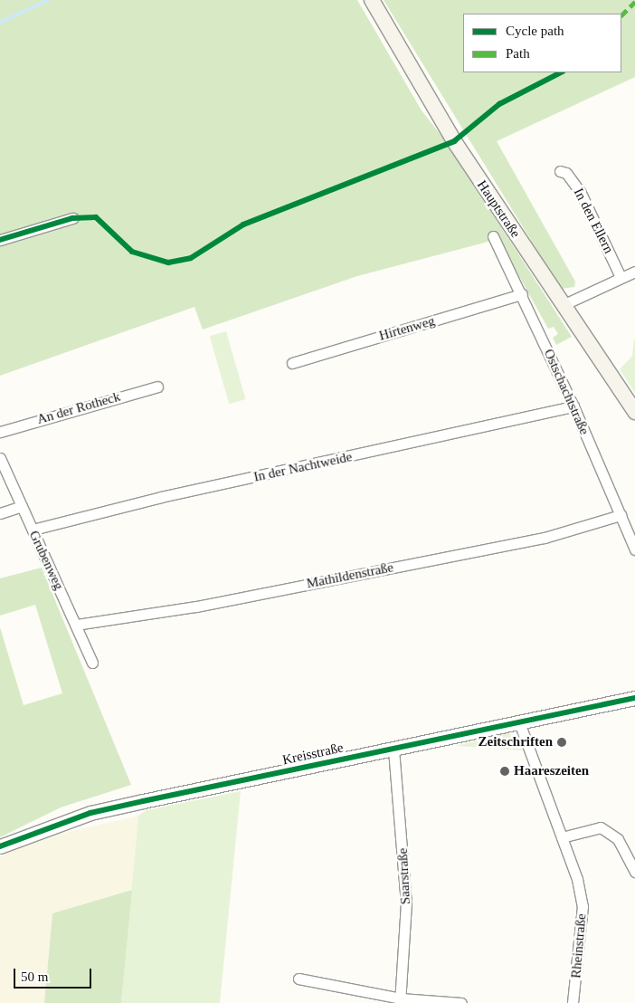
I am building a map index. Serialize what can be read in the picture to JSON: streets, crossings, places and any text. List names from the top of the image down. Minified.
{"streets":{"main road":["Hauptstraße"],"street":["In den Ellern","Hirtenweg","Ostschachtstraße","An der Rotheck","In der Nachtweide","Grubenweg","Mathildenstraße","Kreisstraße","Saarstraße","Rheinstraße"]},"crossings":[["Hirtenweg","Ostschachtstraße"],["Ostschachtstraße","In der Nachtweide"],["Ostschachtstraße","Mathildenstraße"],["In der Nachtweide","Grubenweg"],["Grubenweg","Mathildenstraße"],["Kreisstraße","Saarstraße"],["Kreisstraße","Rheinstraße"]],"places":["Zeitschriften","Haareszeiten"],"legend":["Cycle path","Path"],"scale_bar":"50 m"}
